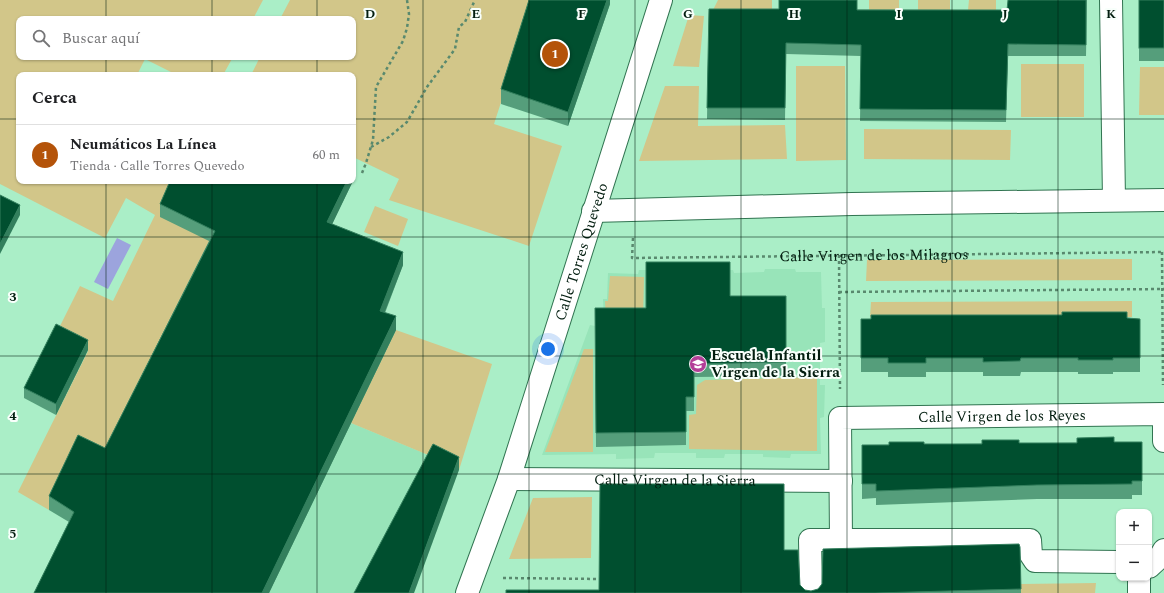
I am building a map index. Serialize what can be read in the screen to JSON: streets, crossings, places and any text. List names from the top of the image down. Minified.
{"streets":{"street":["Calle Torres Quevedo","Calle Virgen de los Reyes","Calle Virgen de la Sierra"],"path":["Calle Virgen de los Milagros"]},"crossings":[["Calle Torres Quevedo","Calle Virgen de la Sierra"]],"places":{"school or university":["Escuela Infantil Virgen de la Sierra"]},"page":{"search":"Buscar aquí","pins":"1","heading":"Cerca","list":[{"mark":"1","name":"Neumáticos La Línea","note":"Tienda · Calle Torres Quevedo","value":"60 m"}],"map_buttons":["+","−"]},"grid":{"columns":["D","E","F","G","H","I","J","K"],"rows":["3","4","5"]}}
